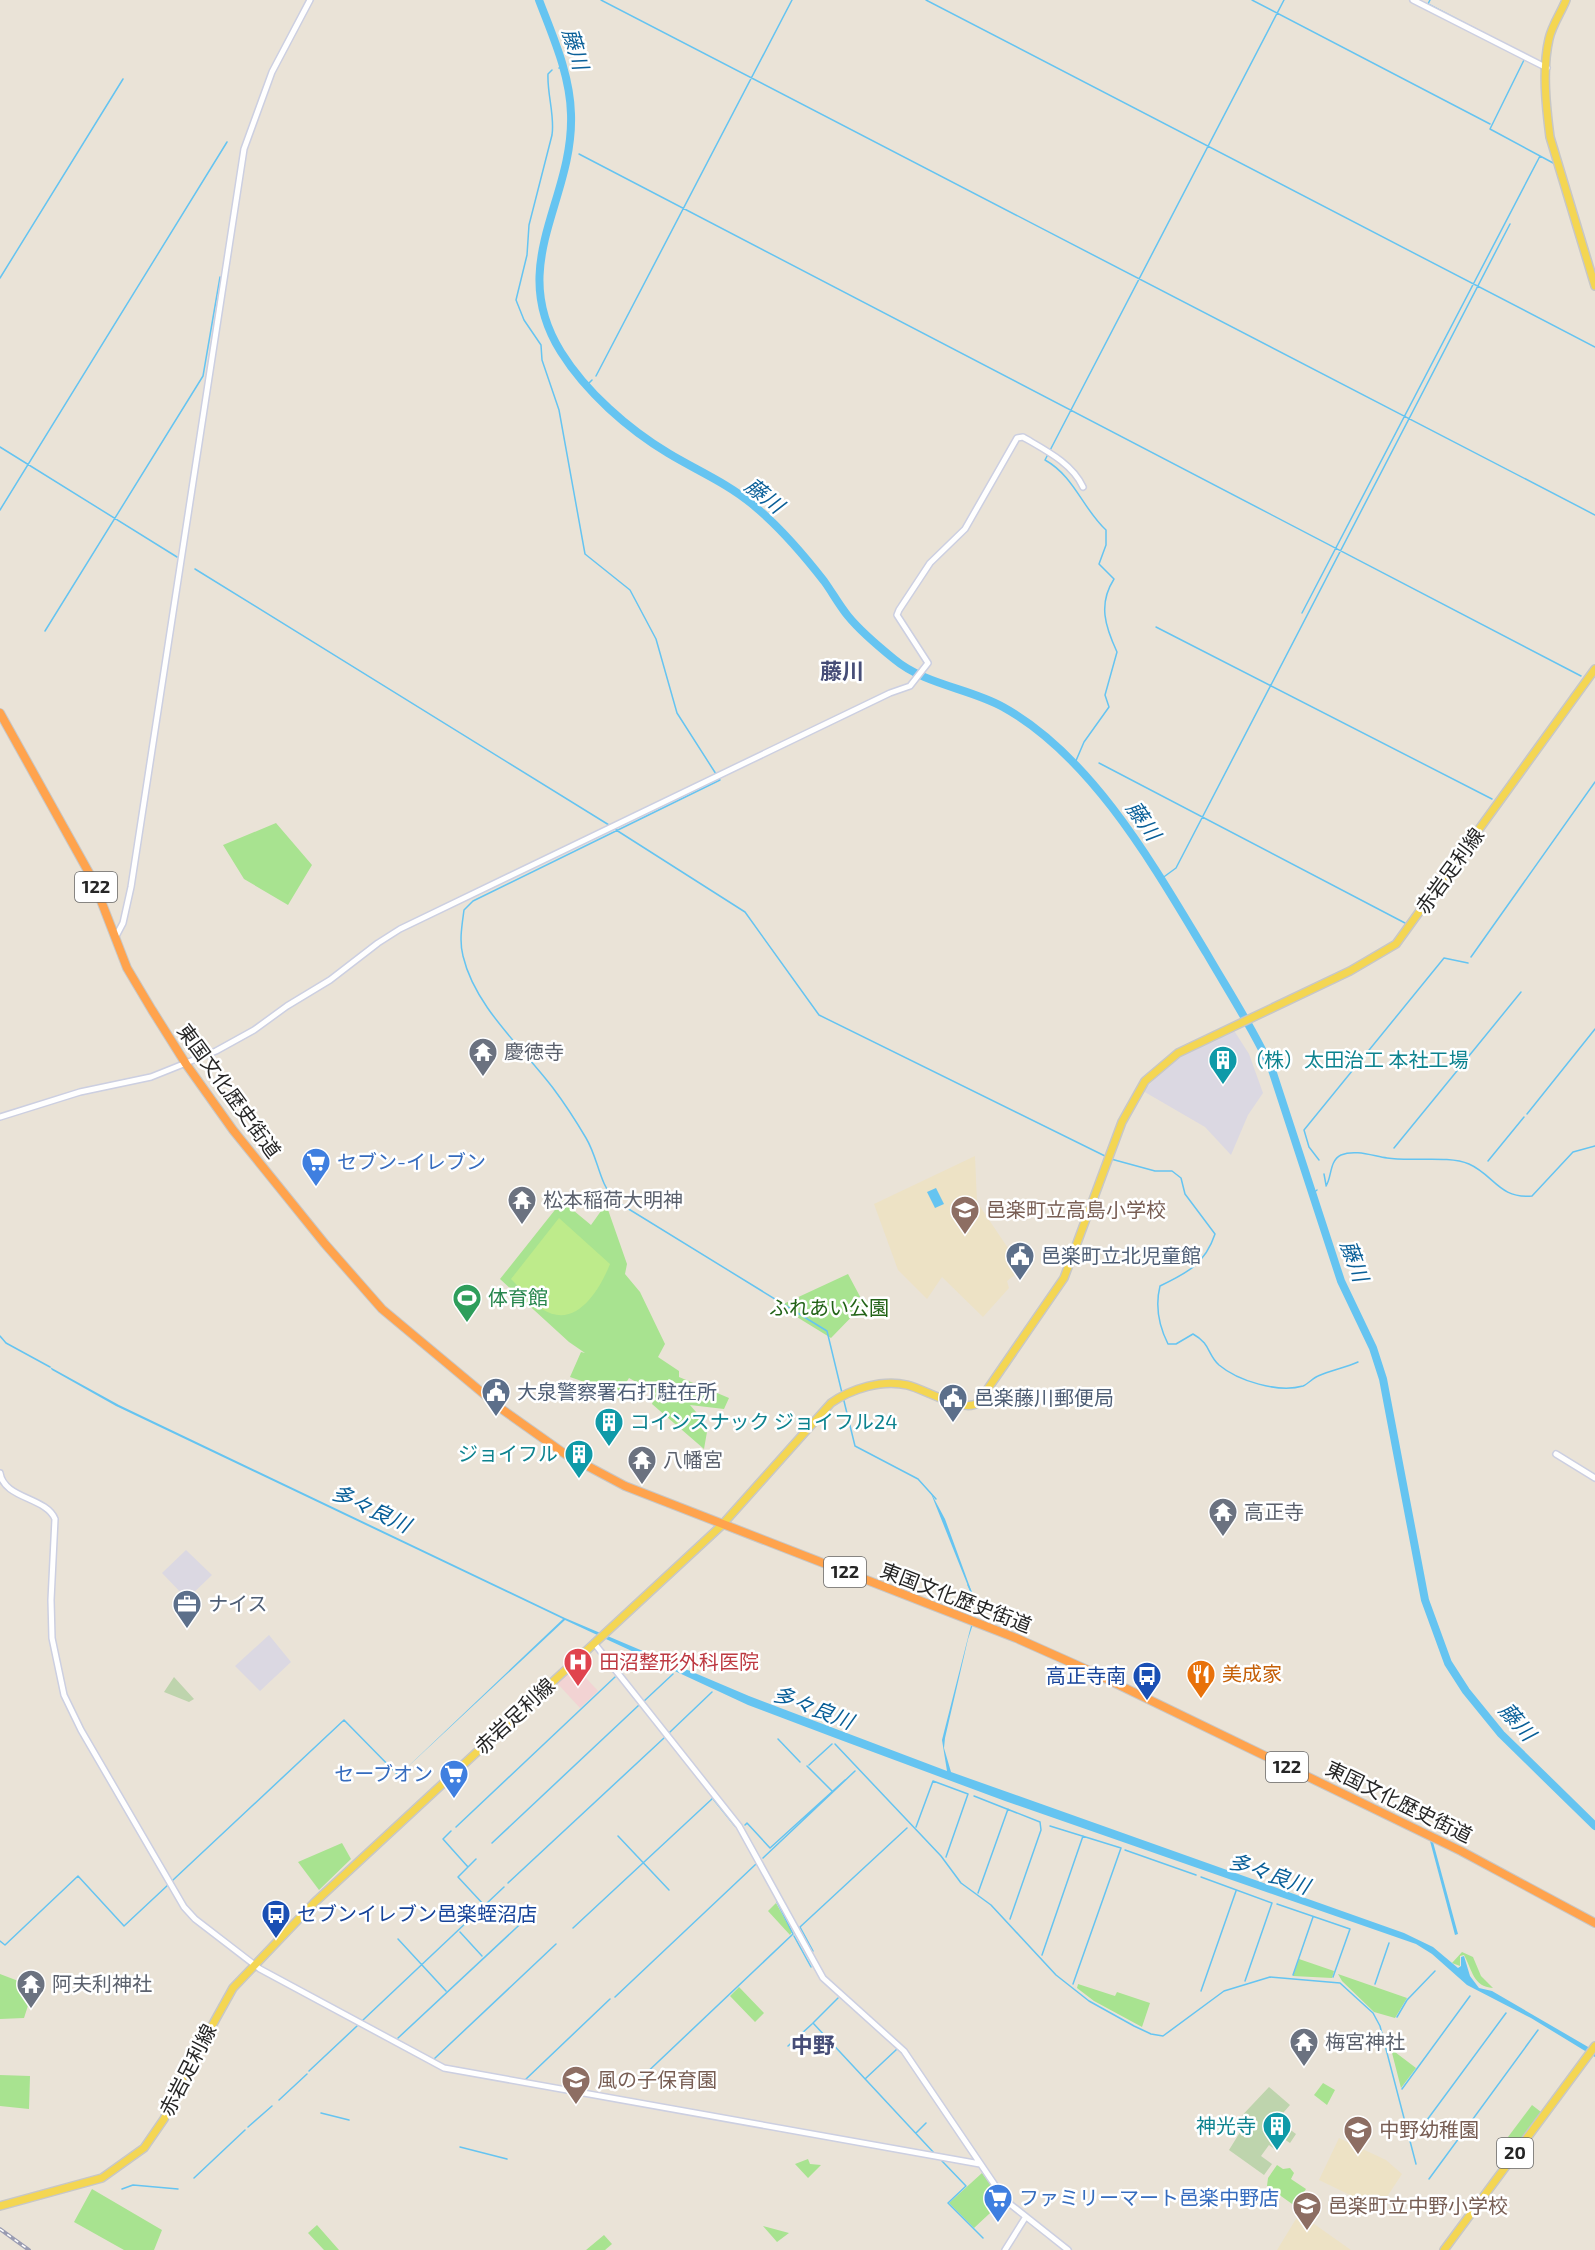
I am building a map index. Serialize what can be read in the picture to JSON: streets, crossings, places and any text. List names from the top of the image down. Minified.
{"streets":{"highway":["122","東国文化歴史街道"],"main road":["赤岩足利線","20"]},"crossings":[["赤岩足利線","東国文化歴史街道"]],"districts":["藤川","中野"],"water":["藤川","多々良川"],"parks":["ふれあい公園"],"places":{"temple":["慶徳寺","松本稲荷大明神","八幡宮","高正寺","阿夫利神社","梅宮神社"],"building":["（株）太田治工 本社工場","コインスナック ジョイフル24","ジョイフル","神光寺"],"supermarket":["セブン-イレブン","セーブオン","ファミリーマート邑楽中野店"],"school or university":["邑楽町立高島小学校","風の子保育園","中野幼稚園","邑楽町立中野小学校"],"public building":["邑楽町立北児童館","大泉警察署石打駐在所","邑楽藤川郵便局"],"sports":["体育館"],"office":["ナイス"],"hospital":["田沼整形外科医院"],"restaurant":["美成家"],"bus stop":["高正寺南","セブンイレブン邑楽蛭沼店"]}}
